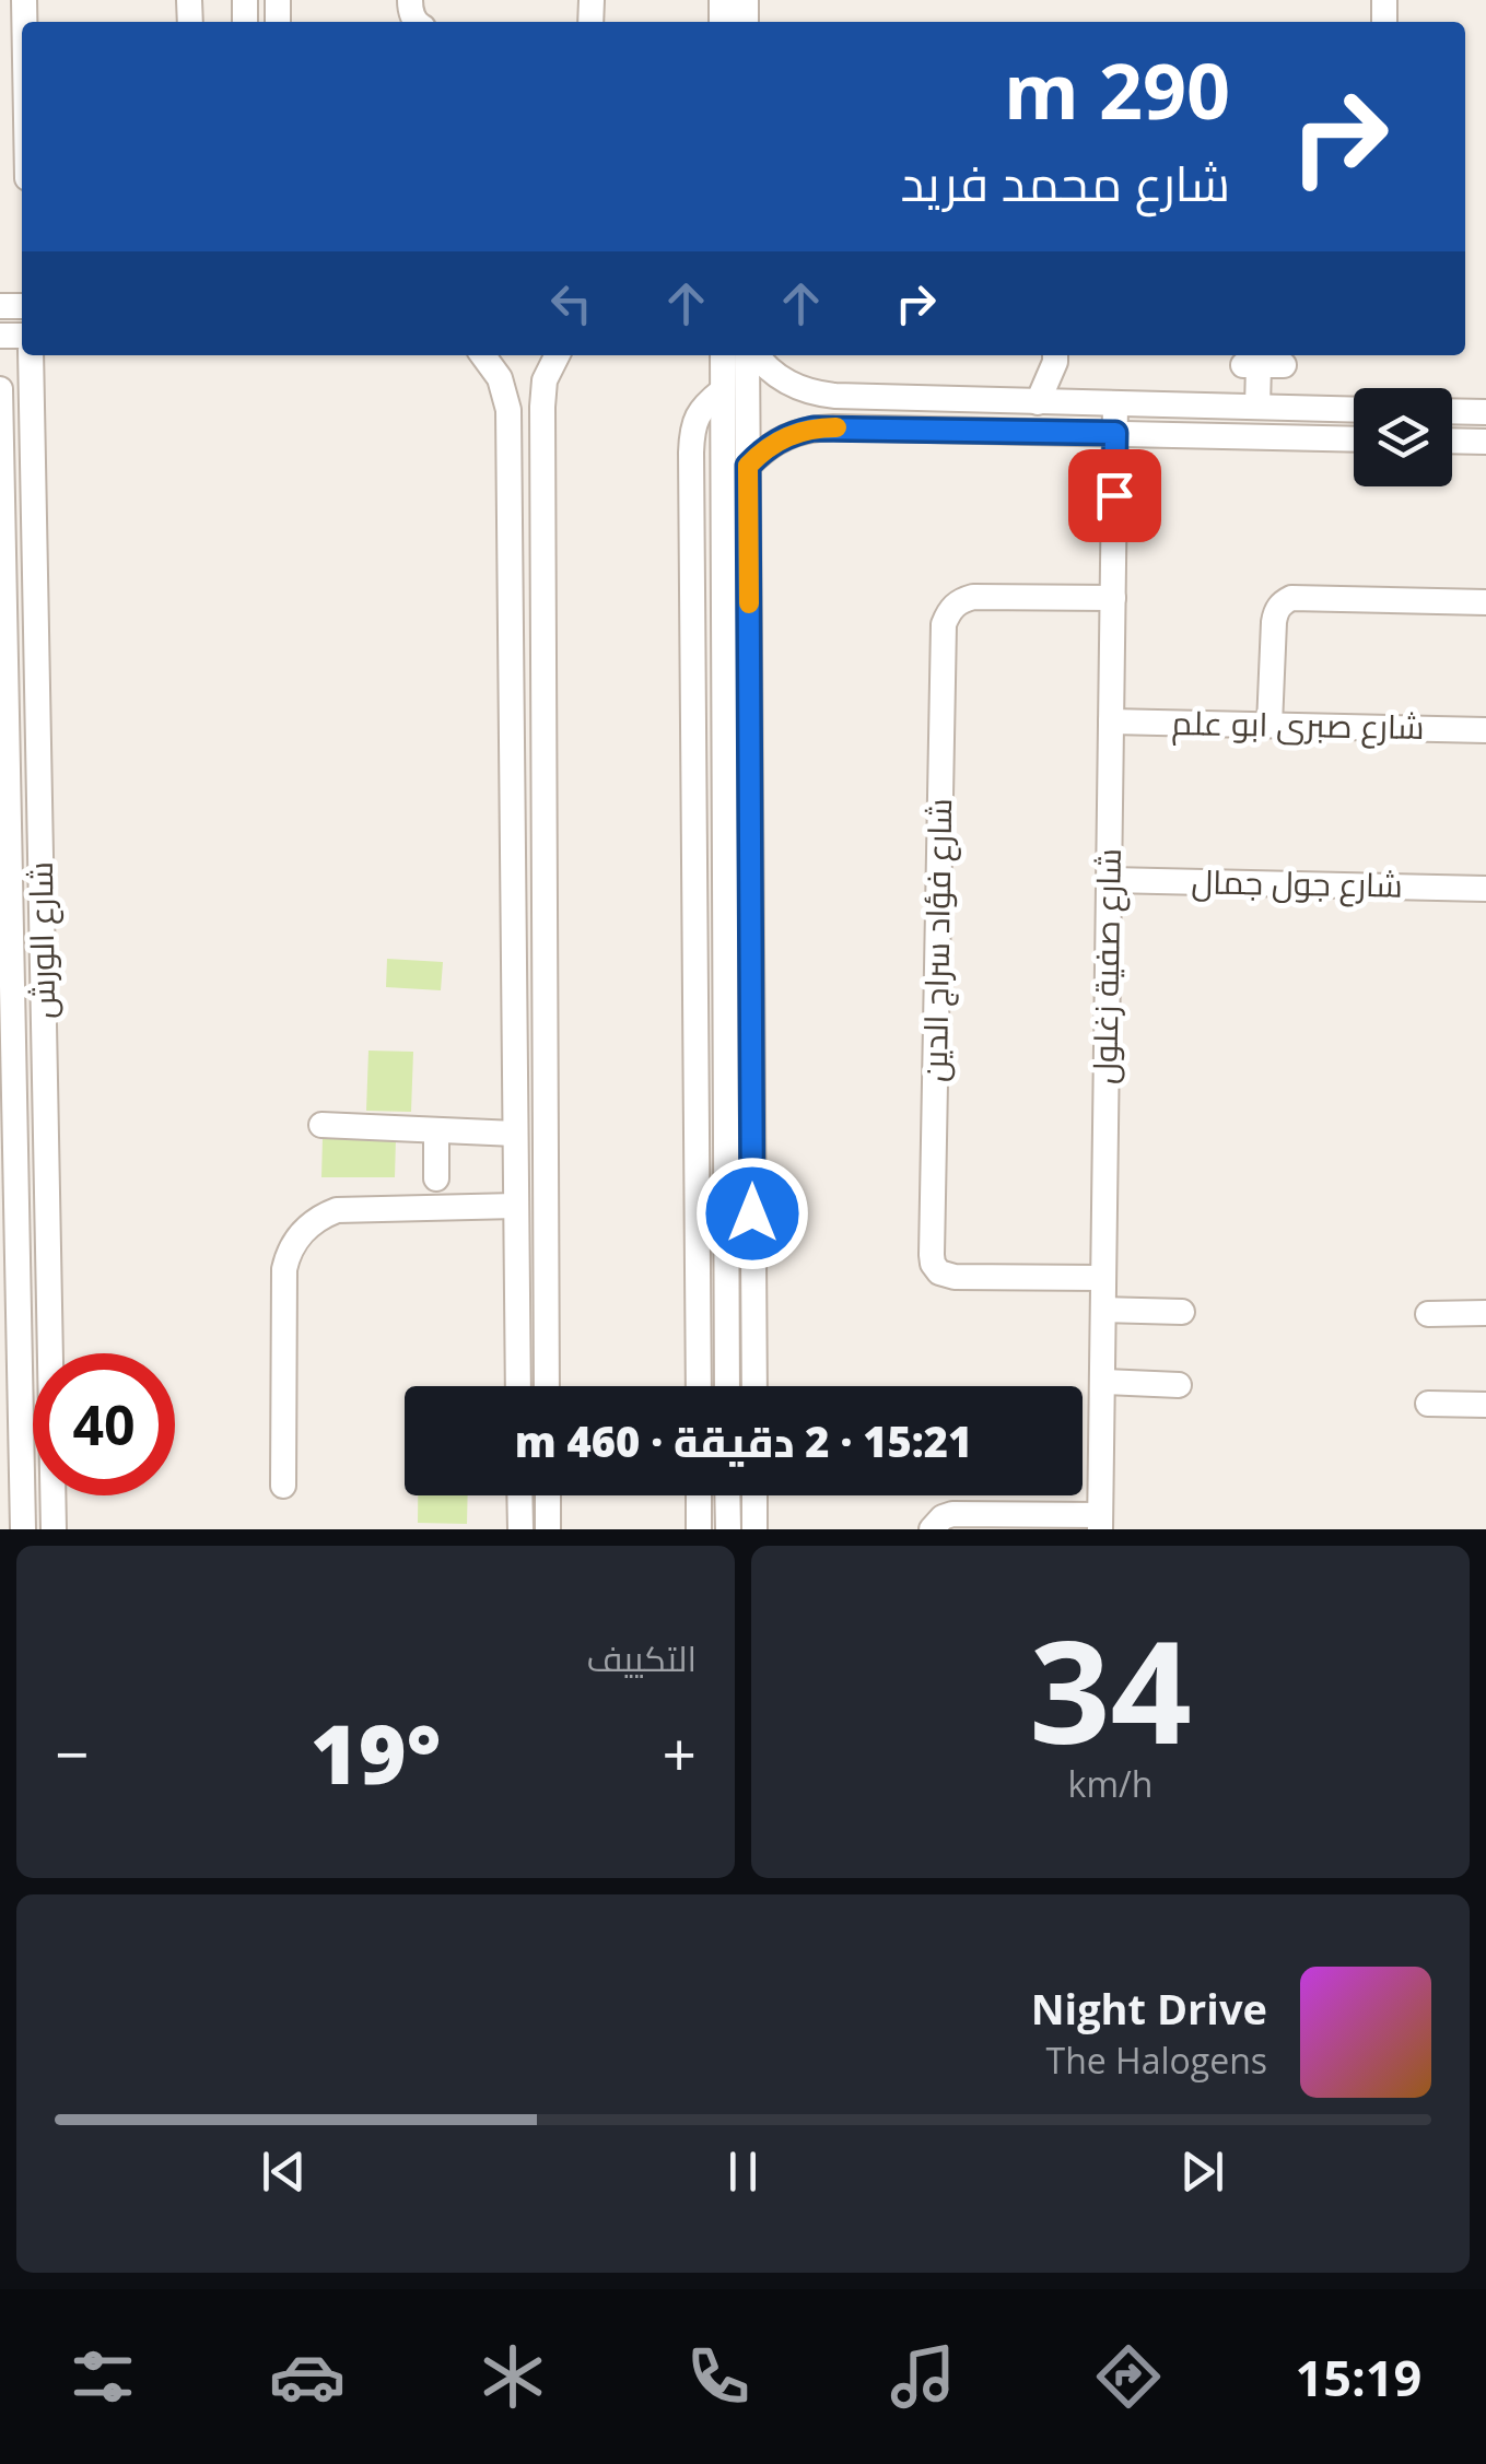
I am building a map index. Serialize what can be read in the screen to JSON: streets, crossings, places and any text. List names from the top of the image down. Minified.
{"streets":{"street":["شارع صبرى ابو علم","شارع جول جمال","شارع الورش","شارع فؤاد سراج الدين","شارع صفية زغلول"]},"crossings":[["شارع صبرى ابو علم","شارع صفية زغلول"],["شارع جول جمال","شارع صفية زغلول"],["شارع فؤاد سراج الدين","شارع صفية زغلول"]],"page":{"turn":["290 m","شارع محمد فريد"],"limit":"40","trip":"15:21 · 2 دقيقة · 460 m","tile":[["34","km/h"],"التكييف"],"heat":["−","19°","+"],"song":["Night Drive","The Halogens"],"tabs":"15:19"}}
